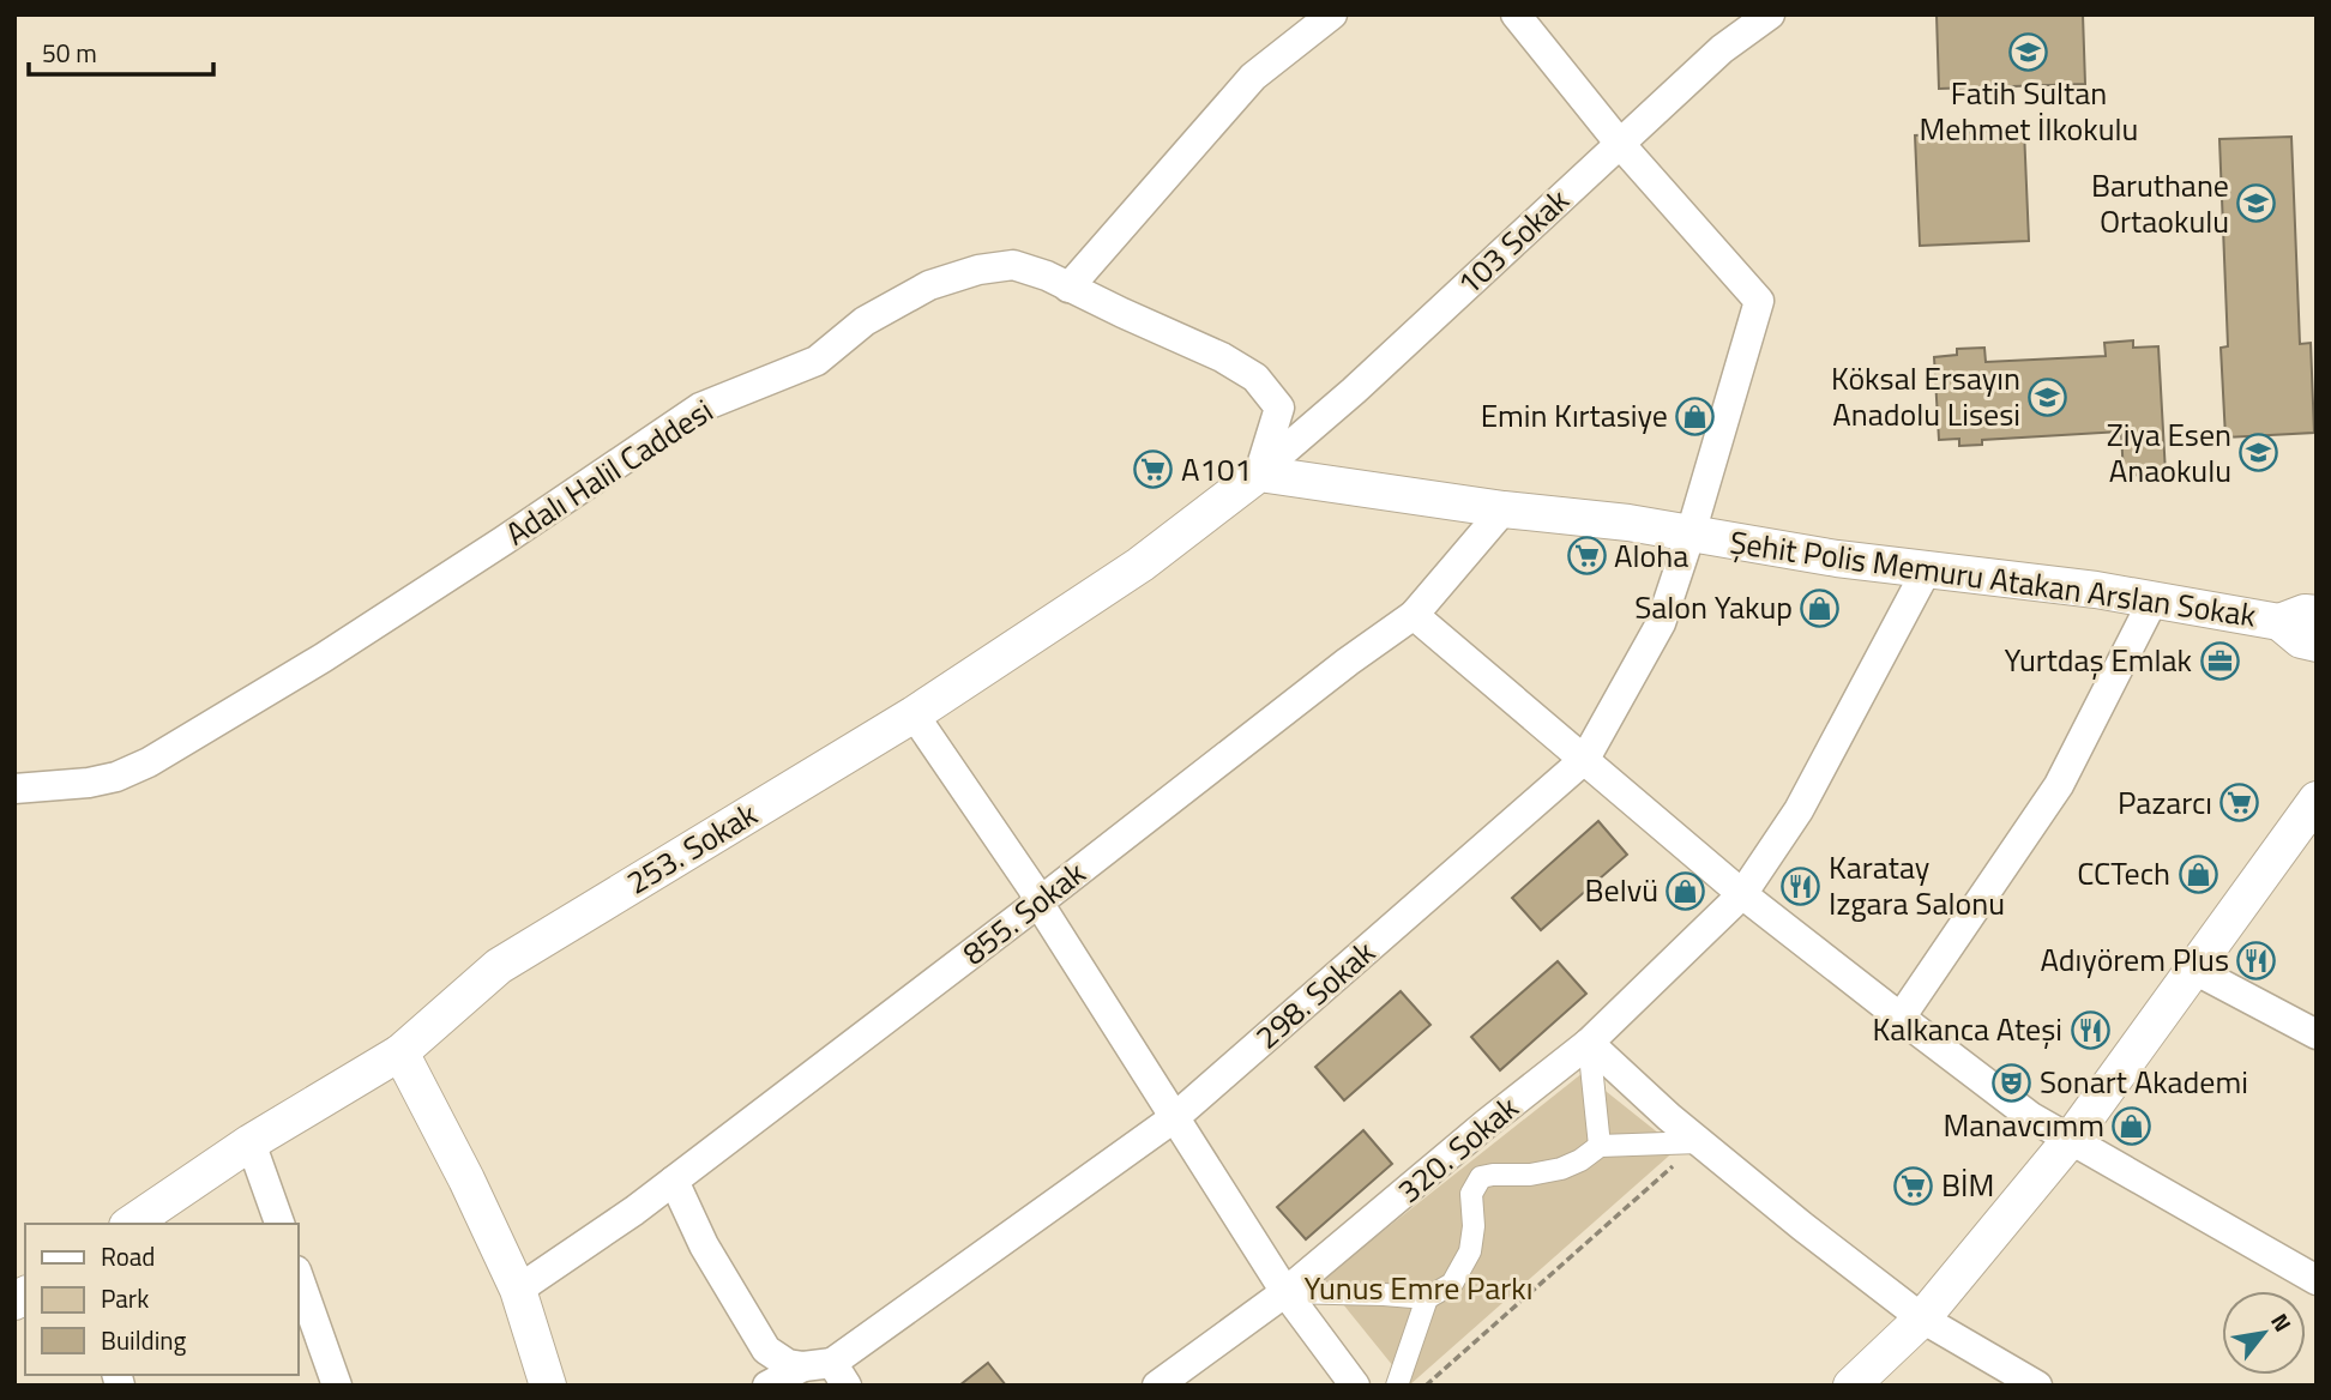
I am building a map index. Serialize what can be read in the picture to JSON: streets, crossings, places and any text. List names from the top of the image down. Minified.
{"streets":{"street":["103 Sokak","Adalı Halil Caddesi","Şehit Polis Memuru Atakan Arslan Sokak","253. Sokak","855. Sokak","298. Sokak","320. Sokak"]},"crossings":[["103 Sokak","Adalı Halil Caddesi"],["103 Sokak","Şehit Polis Memuru Atakan Arslan Sokak"],["103 Sokak","253. Sokak"],["103 Sokak","298. Sokak"],["Adalı Halil Caddesi","Şehit Polis Memuru Atakan Arslan Sokak"],["Adalı Halil Caddesi","253. Sokak"],["Şehit Polis Memuru Atakan Arslan Sokak","253. Sokak"],["Şehit Polis Memuru Atakan Arslan Sokak","855. Sokak"],["Şehit Polis Memuru Atakan Arslan Sokak","298. Sokak"],["Şehit Polis Memuru Atakan Arslan Sokak","320. Sokak"]],"parks":["Yunus Emre Parkı"],"places":{"school or university":["Fatih Sultan Mehmet İlkokulu","Baruthane Ortaokulu","Köksal Ersayın Anadolu Lisesi","Ziya Esen Anaokulu"],"shop":["Emin Kırtasiye","Salon Yakup","CCTech","Belvü","Manavcımm"],"supermarket":["A101","Aloha","Pazarcı","BİM"],"office":["Yurtdaş Emlak"],"restaurant":["Karatay Izgara Salonu","Adıyörem Plus","Kalkanca Ateşi"],"theatre":["Sonart Akademi"]},"legend":["Road","Park","Building"],"scale_bar":"50 m","north":"top right"}
